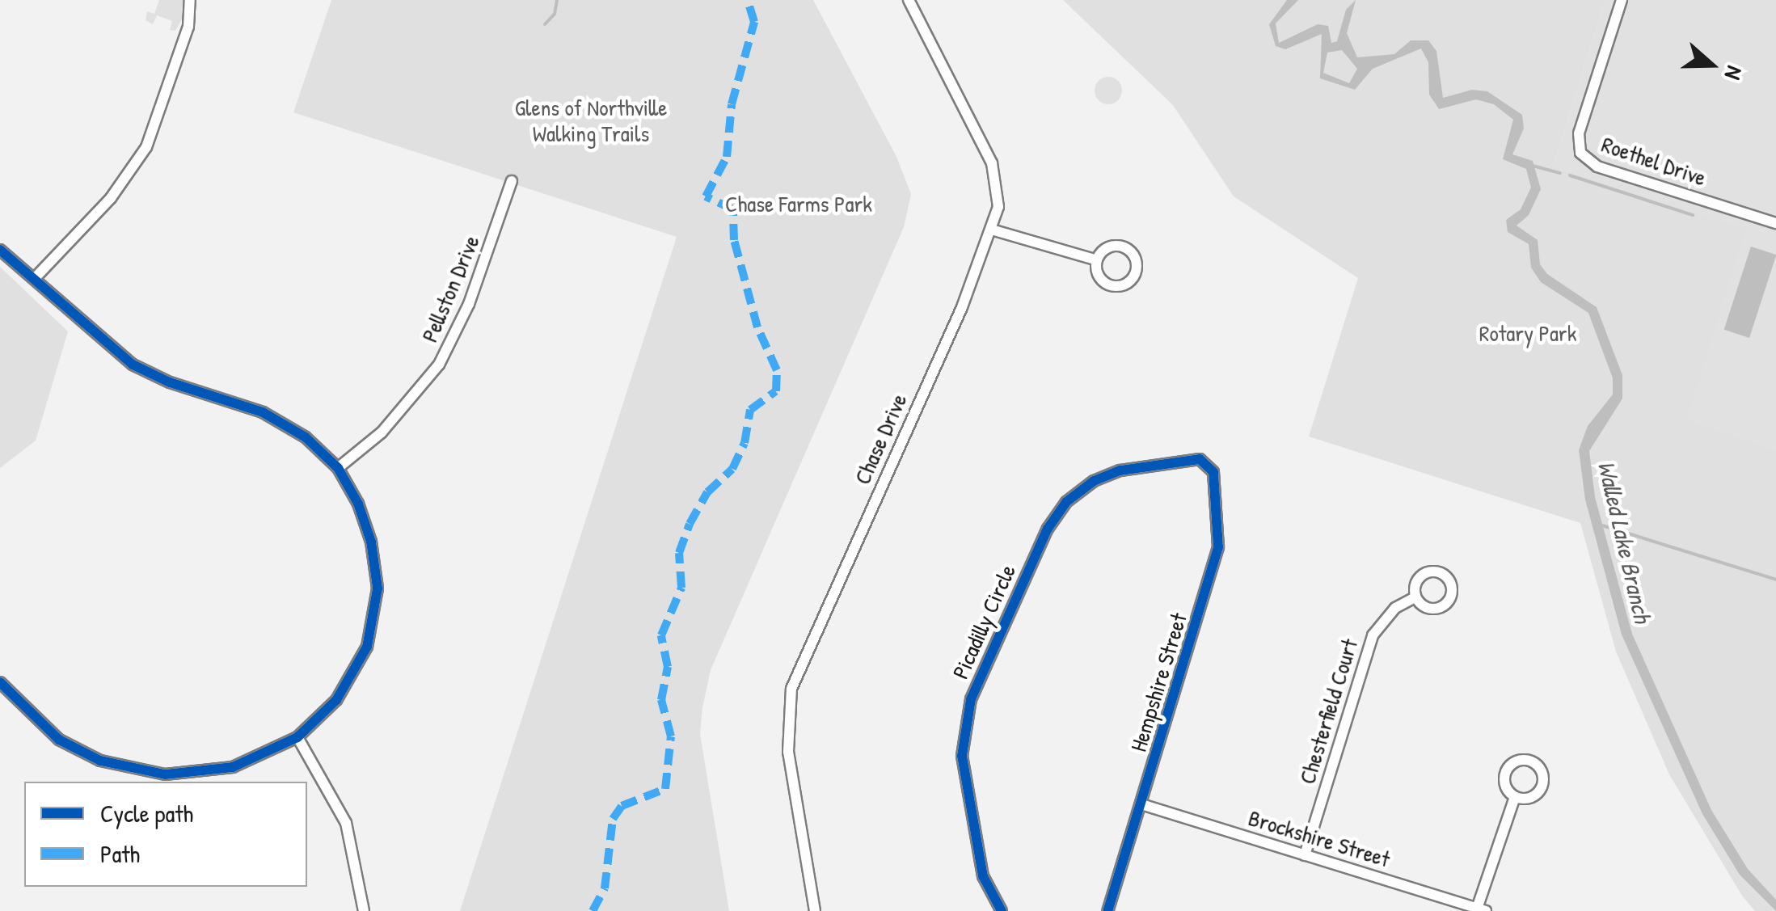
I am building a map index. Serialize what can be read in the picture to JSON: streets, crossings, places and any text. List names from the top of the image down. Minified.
{"streets":{"street":["Roethel Drive","Pellston Drive","Chase Drive","Picadilly Circle","Hempshire Street","Chesterfield Court","Brockshire Street"]},"crossings":[["Picadilly Circle","Hempshire Street"],["Hempshire Street","Brockshire Street"],["Chesterfield Court","Brockshire Street"]],"water":["Walled Lake Branch"],"parks":["Glens of Northville Walking Trails","Chase Farms Park","Rotary Park"],"legend":["Cycle path","Path"],"north":"right"}
